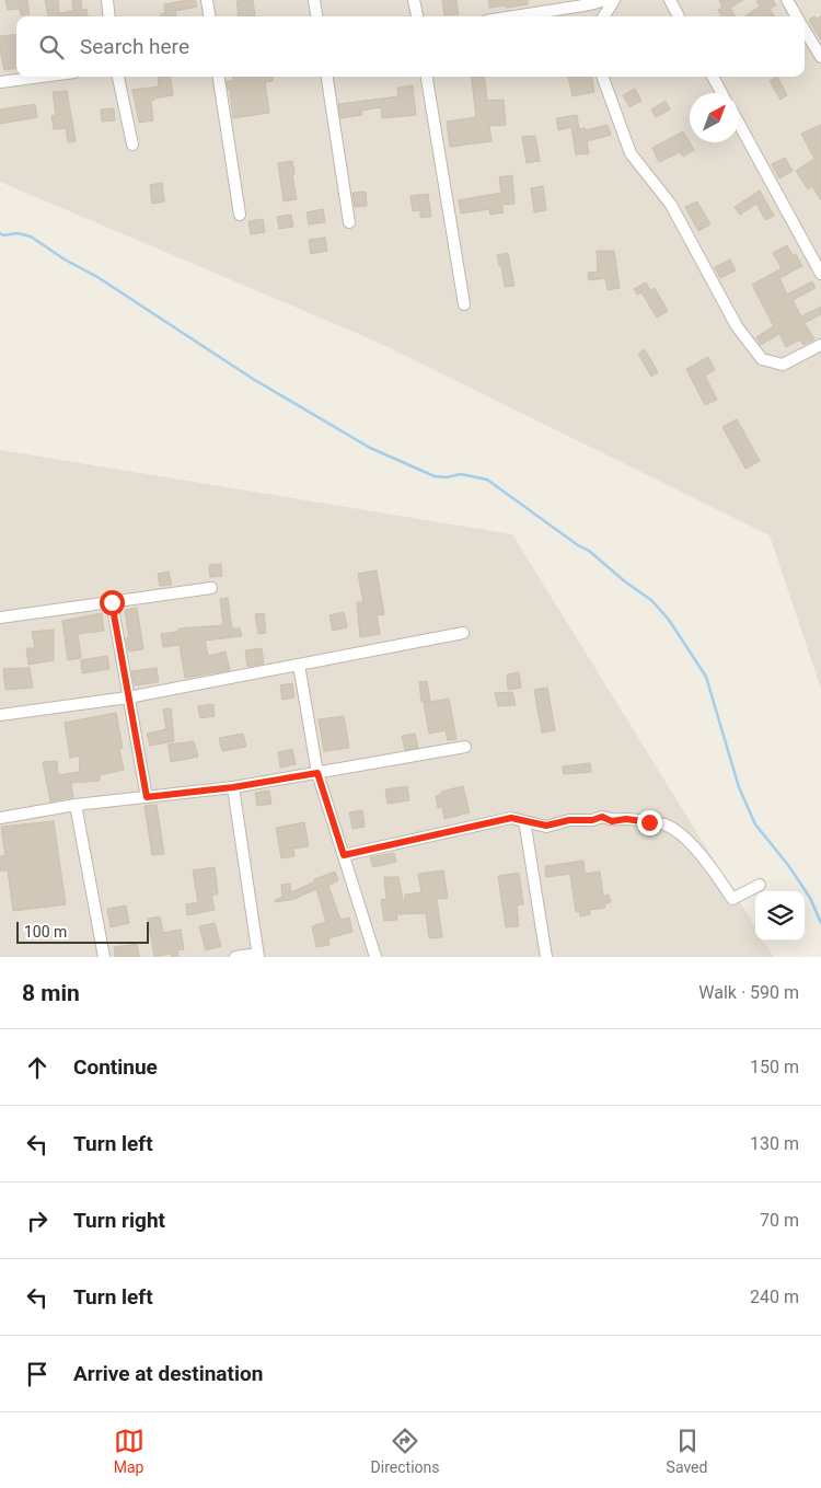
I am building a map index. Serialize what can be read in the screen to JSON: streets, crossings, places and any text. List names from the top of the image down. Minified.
{"scale_bar":"100 m","north":"top right","page":{"search":"Search here","scale":"100 m","heading":["8 min","Walk · 590 m"],"list":[["Continue","150 m"],["Turn left","130 m"],["Turn right","70 m"],["Turn left","240 m"],"Arrive at destination"],"nav":["Map","Directions","Saved"]}}
